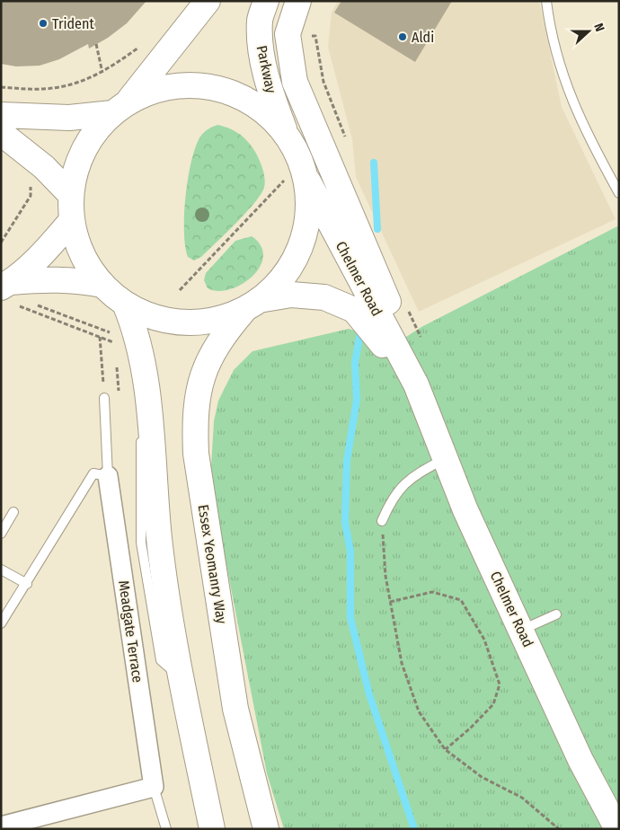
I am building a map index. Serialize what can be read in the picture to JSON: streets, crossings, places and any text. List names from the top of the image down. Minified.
{"streets":{"main road":["Parkway","Chelmer Road","Essex Yeomanry Way"],"street":["Meadgate Terrace"]},"crossings":[["Chelmer Road","Essex Yeomanry Way"]],"places":["Trident","Aldi"],"north":"right"}
